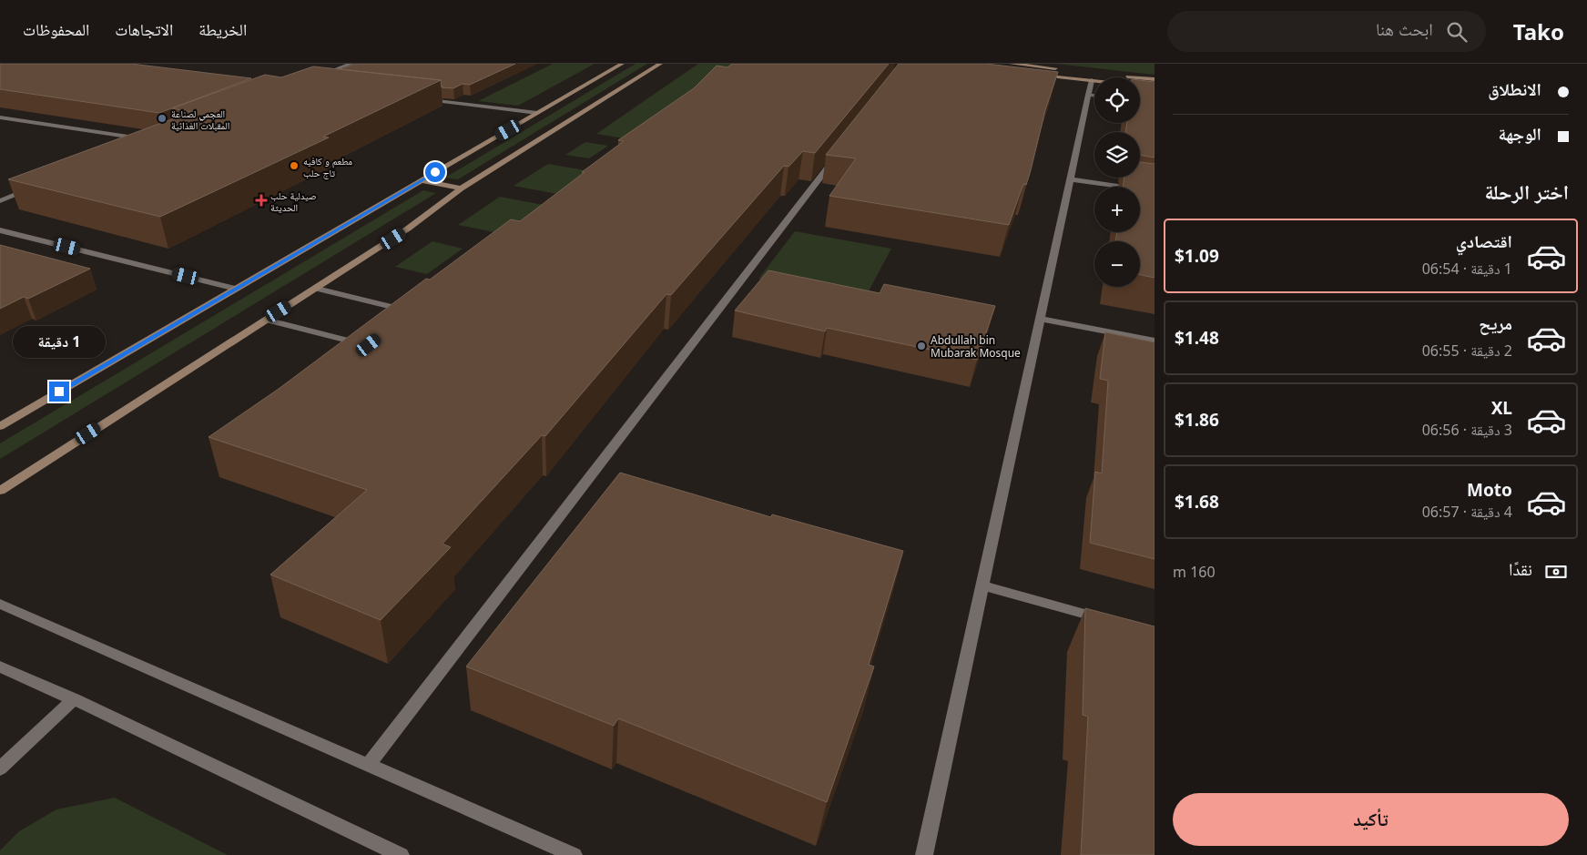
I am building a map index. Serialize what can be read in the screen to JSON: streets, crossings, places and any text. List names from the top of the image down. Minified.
{"places":{"other":["العجمي لصناعة المقبلات الغذائية","مطعم و كافيه تاج حلب","Abdullah bin Mubarak Mosque"],"health":["صيدلية حلب الحديثة"]},"page":{"header":"Tako","search":"ابحث هنا","nav":["الخريطة","الاتجاهات","المحفوظات"],"banner":["الانطلاق","الوجهة"],"map_buttons":["+","−"],"heading":"اختر الرحلة","list":[{"name":"اقتصادي","note":"1 دقيقة · 06:54","value":"$1.09"},{"name":"مريح","note":"2 دقيقة · 06:55","value":"$1.48"},{"name":"XL","note":"3 دقيقة · 06:56","value":"$1.86"},{"name":"Moto","note":"4 دقيقة · 06:57","value":"$1.68"}],"bubble":"1 دقيقة","pay":["نقدًا","160 m"],"buttons":"تأكيد"}}
